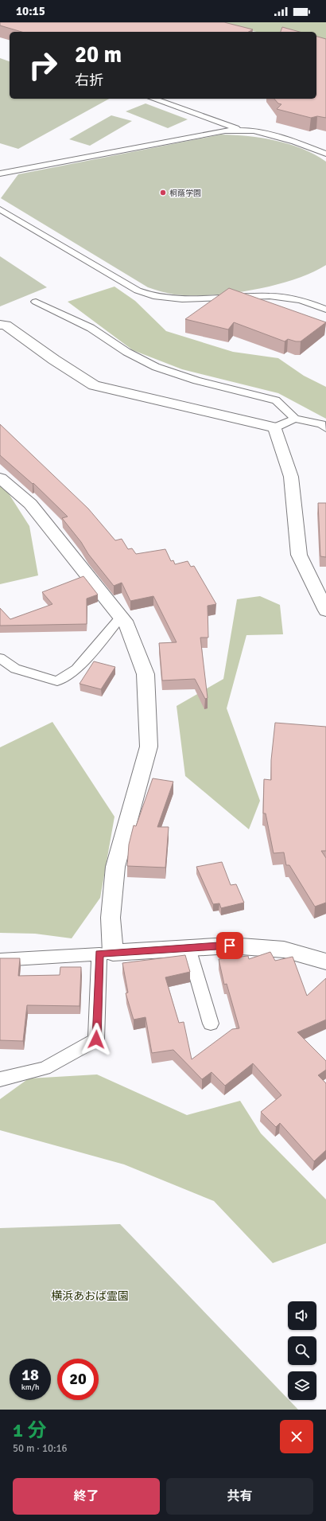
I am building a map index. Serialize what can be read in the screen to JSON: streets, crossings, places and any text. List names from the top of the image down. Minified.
{"parks":["横浜あおば霊園"],"places":["桐蔭学園"],"page":{"status":"10:15","turn":["20 m","右折"],"speed":"18 km/h","limit":"20","heading":["1 分","50 m · 10:16"],"buttons":["終了","共有"]}}
